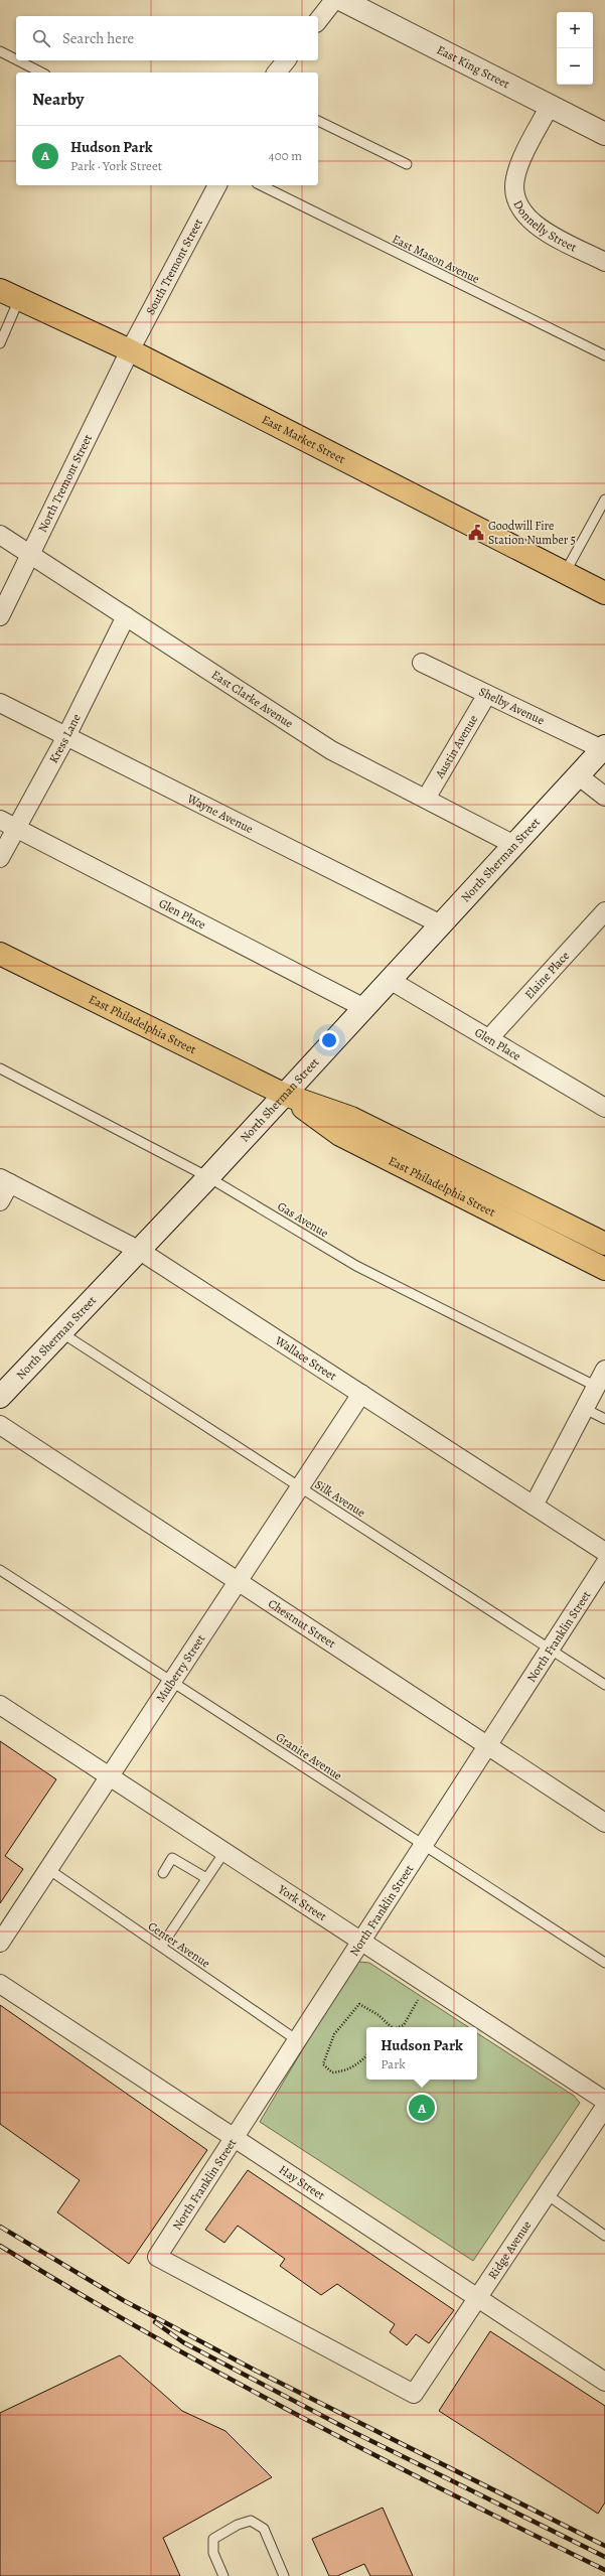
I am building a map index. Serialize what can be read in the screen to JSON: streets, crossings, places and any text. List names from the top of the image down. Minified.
{"streets":{"main road":["East King Street","East Market Street","North Sherman Street","East Philadelphia Street"],"street":["Donnelly Street","South Tremont Street","North Tremont Street","East Clarke Avenue","Shelby Avenue","Kress Lane","Austin Avenue","Wayne Avenue","Glen Place","Elaine Place","Wallace Street","Chestnut Street","North Franklin Street","Mulberry Street","York Street","Hay Street","Ridge Avenue"],"lane":["East Mason Avenue","Gas Avenue","Silk Avenue","Granite Avenue","Center Avenue"]},"crossings":[["East King Street","Donnelly Street"],["South Tremont Street","East Market Street"],["South Tremont Street","North Tremont Street"],["East Market Street","North Tremont Street"],["North Tremont Street","East Clarke Avenue"],["East Clarke Avenue","Kress Lane"],["East Clarke Avenue","Austin Avenue"],["East Clarke Avenue","North Sherman Street"],["Shelby Avenue","Austin Avenue"],["Shelby Avenue","North Sherman Street"],["Kress Lane","Wayne Avenue"],["Kress Lane","Glen Place"],["Wayne Avenue","North Sherman Street"],["North Sherman Street","Glen Place"],["North Sherman Street","East Philadelphia Street"],["North Sherman Street","Gas Avenue"],["North Sherman Street","Wallace Street"],["North Sherman Street","Silk Avenue"],["Glen Place","Elaine Place"],["Wallace Street","Mulberry Street"],["Silk Avenue","North Franklin Street"],["Silk Avenue","Mulberry Street"],["Chestnut Street","North Franklin Street"],["Chestnut Street","Mulberry Street"],["North Franklin Street","Granite Avenue"],["North Franklin Street","York Street"],["North Franklin Street","Center Avenue"],["North Franklin Street","Hay Street"],["North Franklin Street","Ridge Avenue"],["Mulberry Street","Granite Avenue"],["Mulberry Street","York Street"],["Mulberry Street","Center Avenue"],["Hay Street","Ridge Avenue"]],"places":{"public building":["Goodwill Fire Station Number 5"]},"page":{"map_buttons":["+","−"],"search":"Search here","heading":"Nearby","list":[{"mark":"A","name":"Hudson Park","note":"Park · York Street","value":"400 m"}],"popup":["Hudson Park","Park"],"pins":"A"}}
